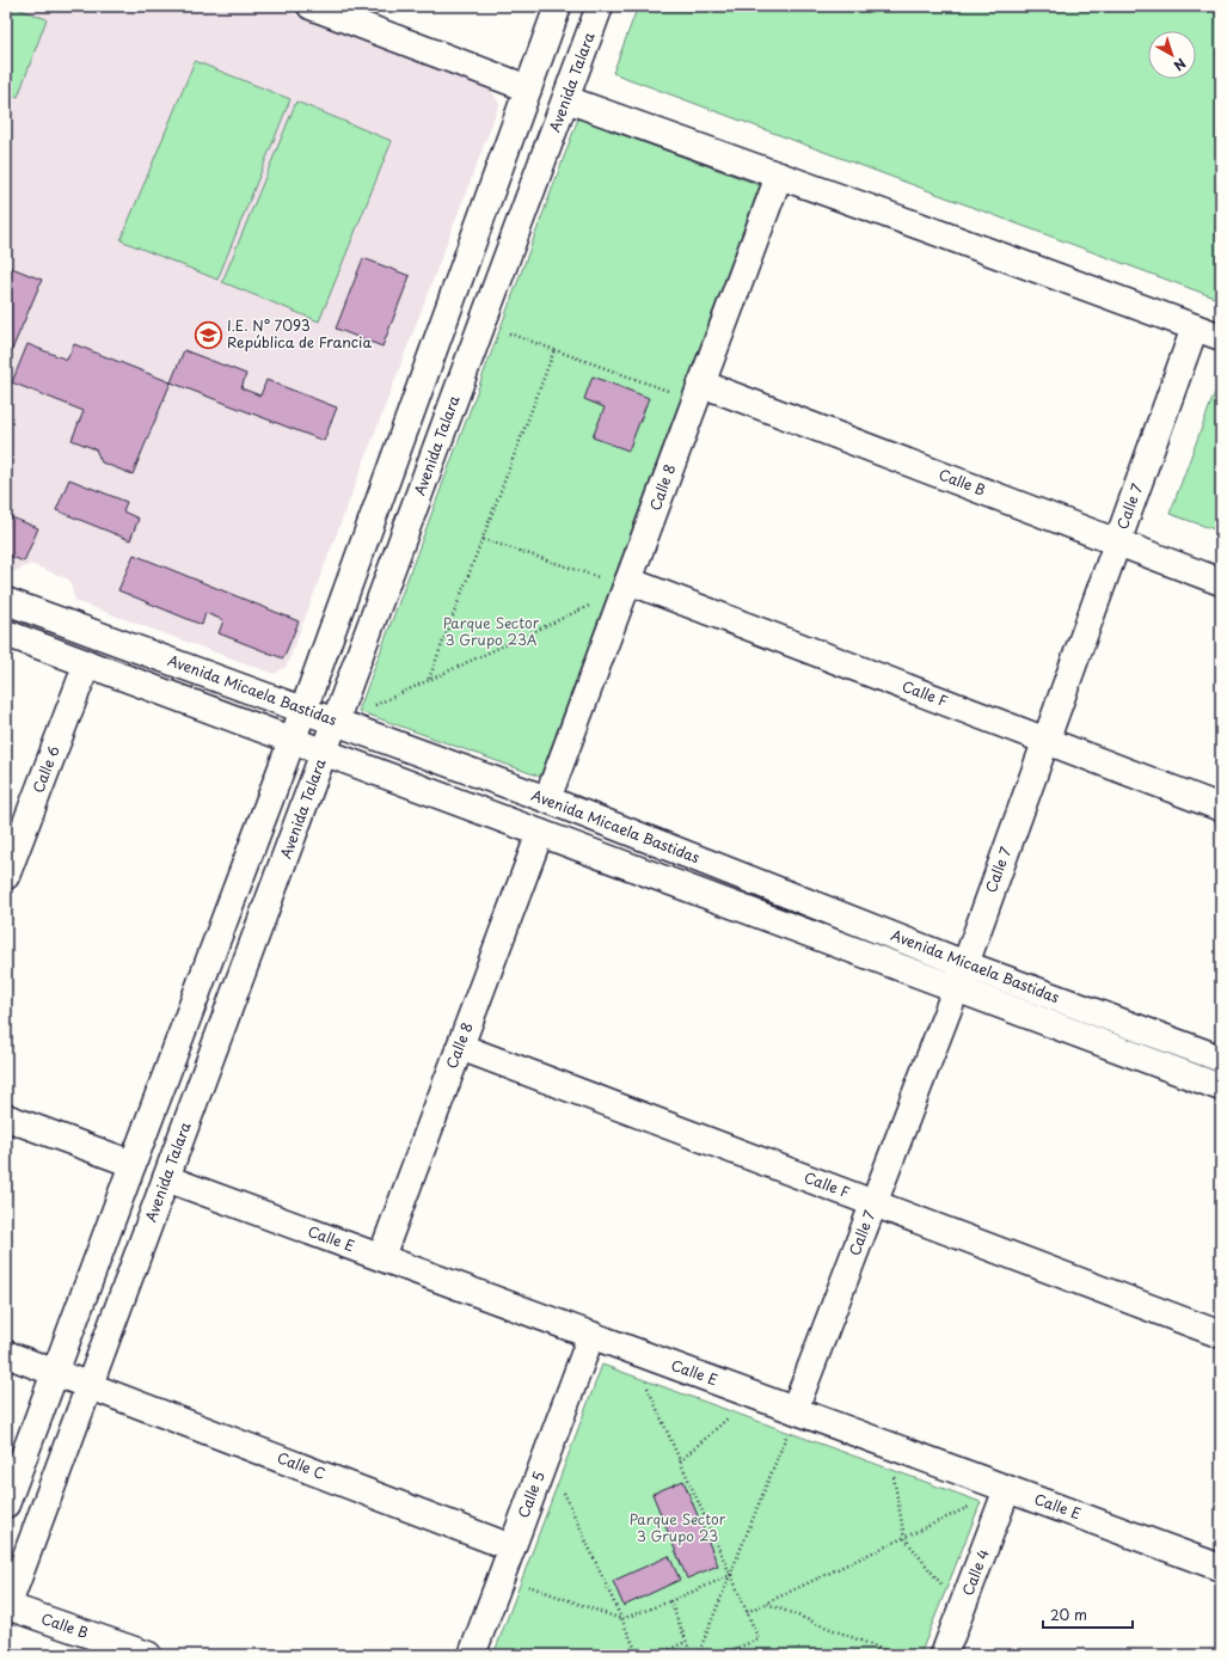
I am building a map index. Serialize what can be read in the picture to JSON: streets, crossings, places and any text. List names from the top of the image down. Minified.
{"streets":{"street":["Avenida Talara","Calle B","Calle 8","Calle 7","Avenida Micaela Bastidas","Calle F","Calle 6","Calle E","Calle C","Calle 5","Calle 4"]},"crossings":[["Avenida Talara","Calle B"],["Avenida Talara","Avenida Micaela Bastidas"],["Avenida Talara","Calle E"],["Avenida Talara","Calle C"],["Calle B","Calle 8"],["Calle B","Calle 7"],["Calle 8","Avenida Micaela Bastidas"],["Calle 8","Calle F"],["Calle 8","Calle E"],["Calle 7","Avenida Micaela Bastidas"],["Calle 7","Calle F"],["Calle 7","Calle E"],["Avenida Micaela Bastidas","Calle 6"],["Calle E","Calle 5"],["Calle E","Calle 4"],["Calle C","Calle 5"]],"parks":["Parque Sector 3 Grupo 23A","Parque Sector 3 Grupo 23"],"places":{"school or university":["I.E. N° 7093 República de Francia"]},"scale_bar":"20 m","north":"bottom right"}
